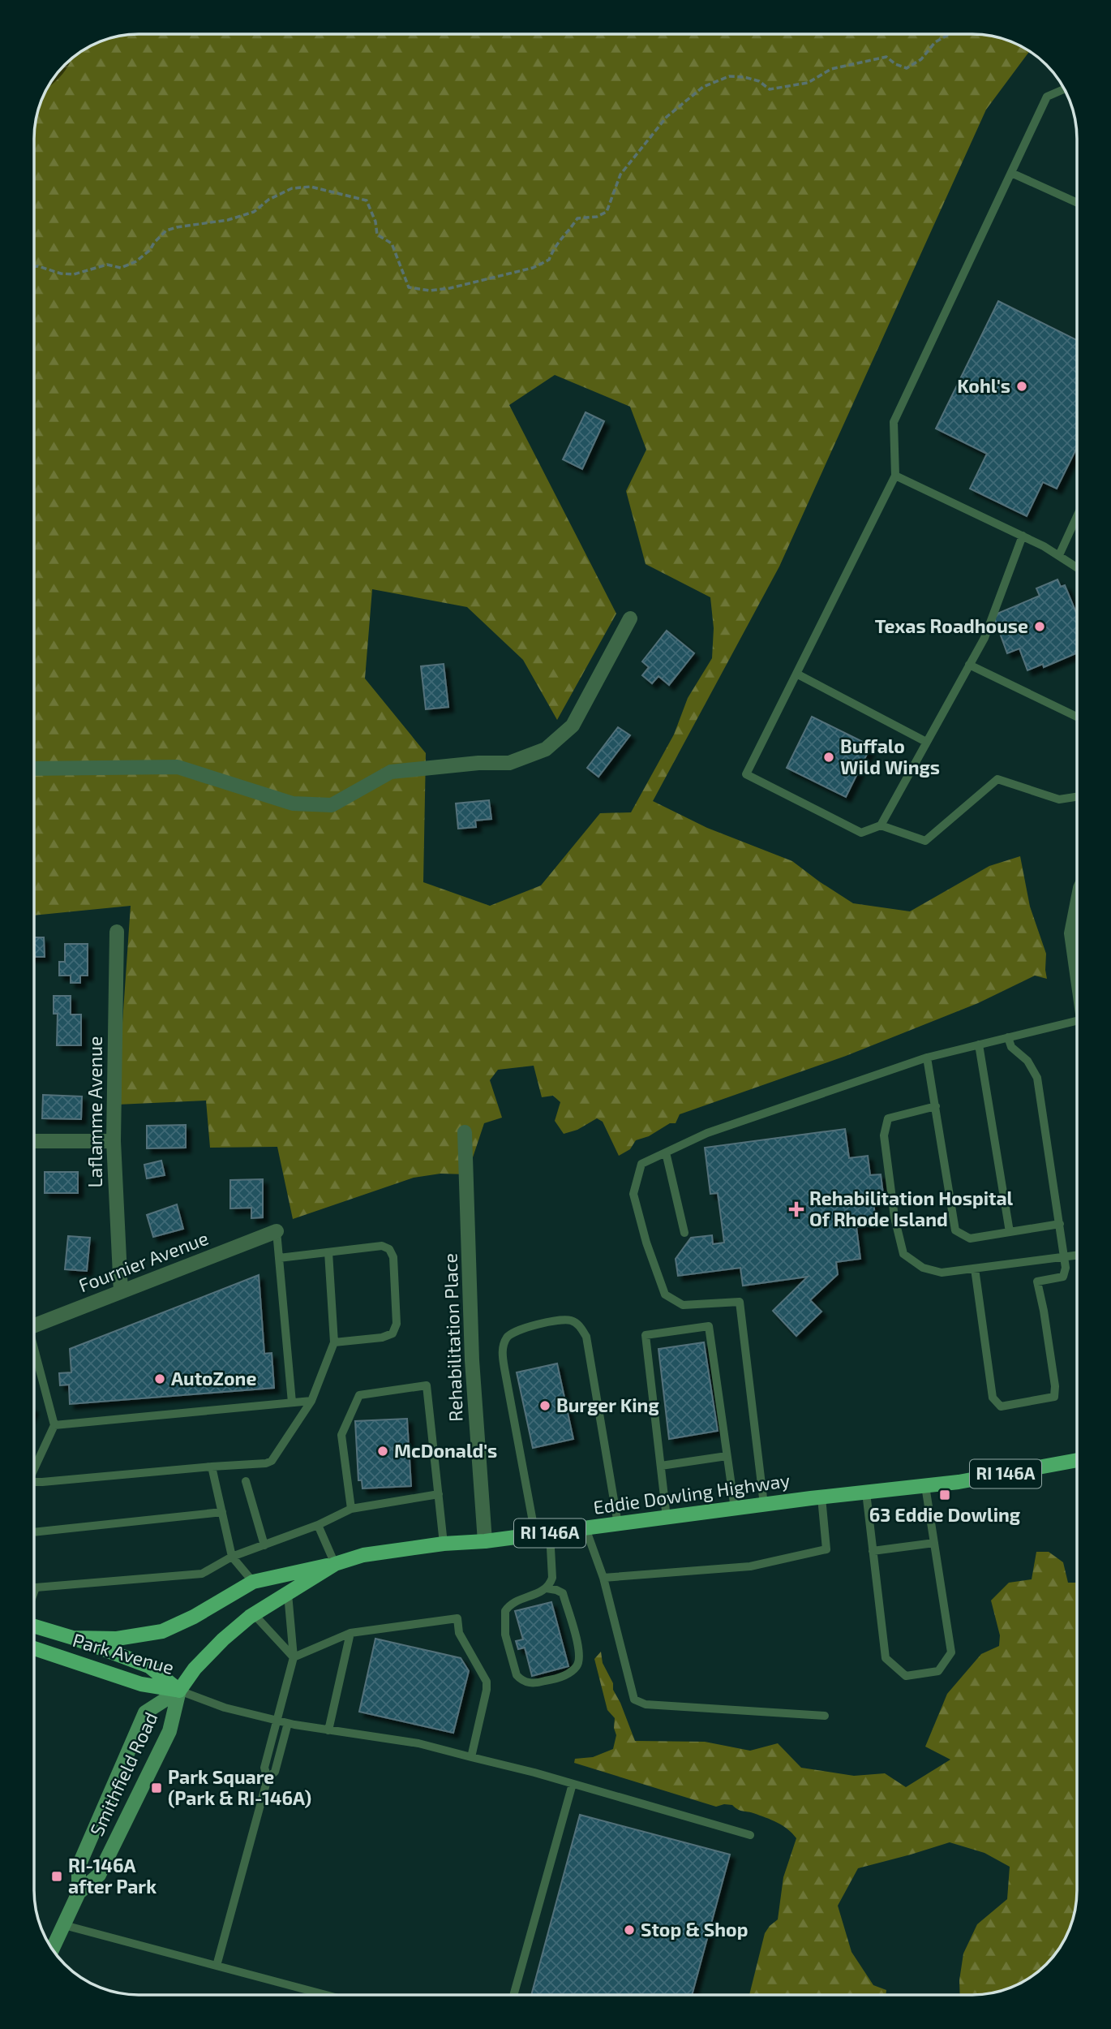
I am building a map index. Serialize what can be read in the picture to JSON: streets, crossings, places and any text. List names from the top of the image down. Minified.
{"streets":{"main road":["RI 146A","Eddie Dowling Highway","Park Avenue","Smithfield Road"],"street":["Laflamme Avenue","Fournier Avenue","Rehabilitation Place"]},"crossings":[["Laflamme Avenue","Fournier Avenue"],["Rehabilitation Place","Eddie Dowling Highway"],["Eddie Dowling Highway","Park Avenue"],["Eddie Dowling Highway","Smithfield Road"],["Park Avenue","Smithfield Road"]],"places":{"other":["Kohl's","Texas Roadhouse","Buffalo Wild Wings","AutoZone","Burger King","McDonald's","Stop & Shop"],"health":["Rehabilitation Hospital Of Rhode Island"],"transit":["63 Eddie Dowling","Park Square (Park & RI-146A)","RI-146A after Park"]}}
